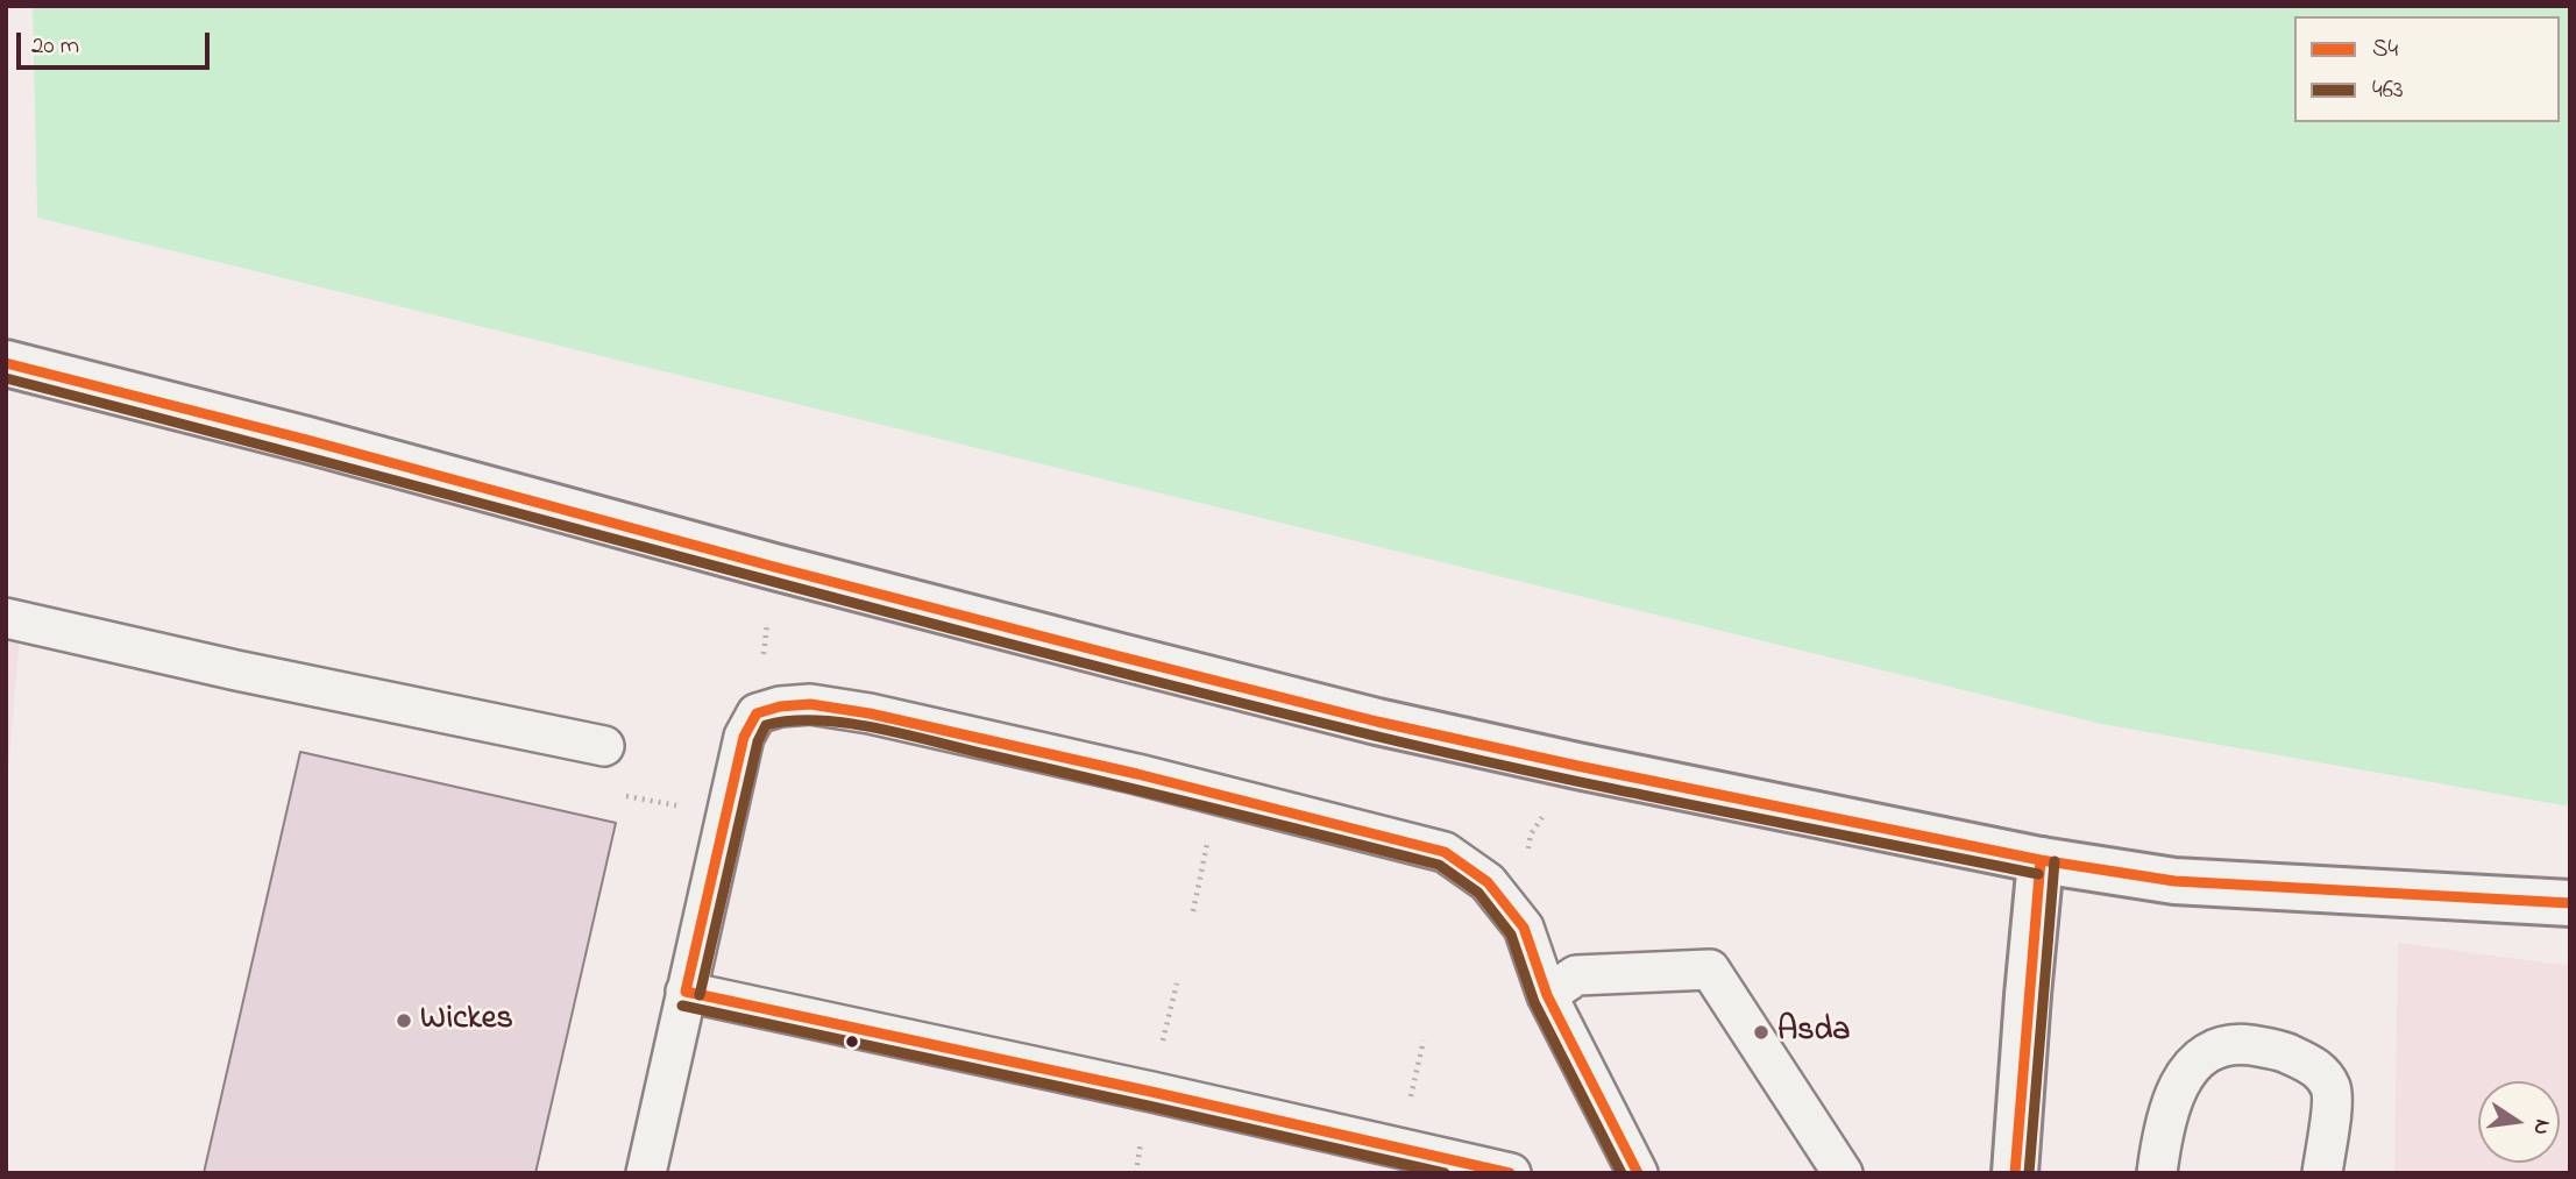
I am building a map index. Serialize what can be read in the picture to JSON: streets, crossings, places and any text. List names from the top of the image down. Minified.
{"places":["Wickes","Asda"],"lines":["transit line S4","transit line 463"],"legend":["S4","463"],"scale_bar":"20 m","north":"right"}
